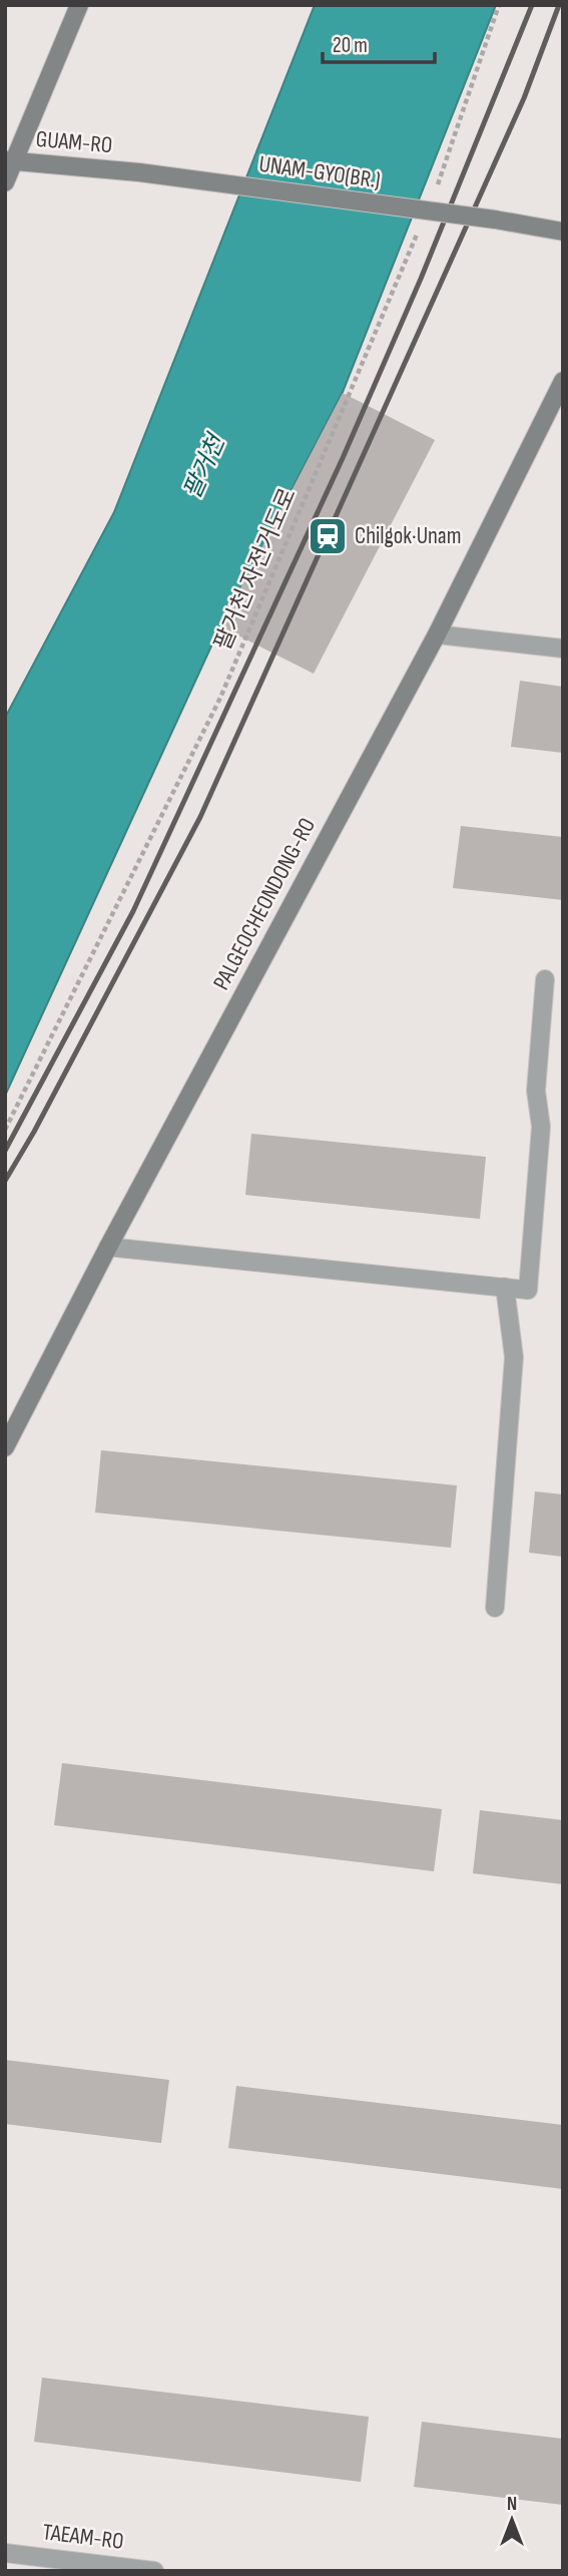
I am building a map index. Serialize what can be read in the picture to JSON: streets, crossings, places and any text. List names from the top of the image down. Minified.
{"streets":{"main road":["GUAM-RO","UNAM-GYO(BR.)","PALGEOCHEONDONG-RO"],"street":["TAEAM-RO"],"path":["팔거천 자전거도로"]},"crossings":[["GUAM-RO","UNAM-GYO(BR.)"]],"water":["팔거천"],"places":{"station":["Chilgok·Unam"]},"scale_bar":"20 m","north":"top"}
